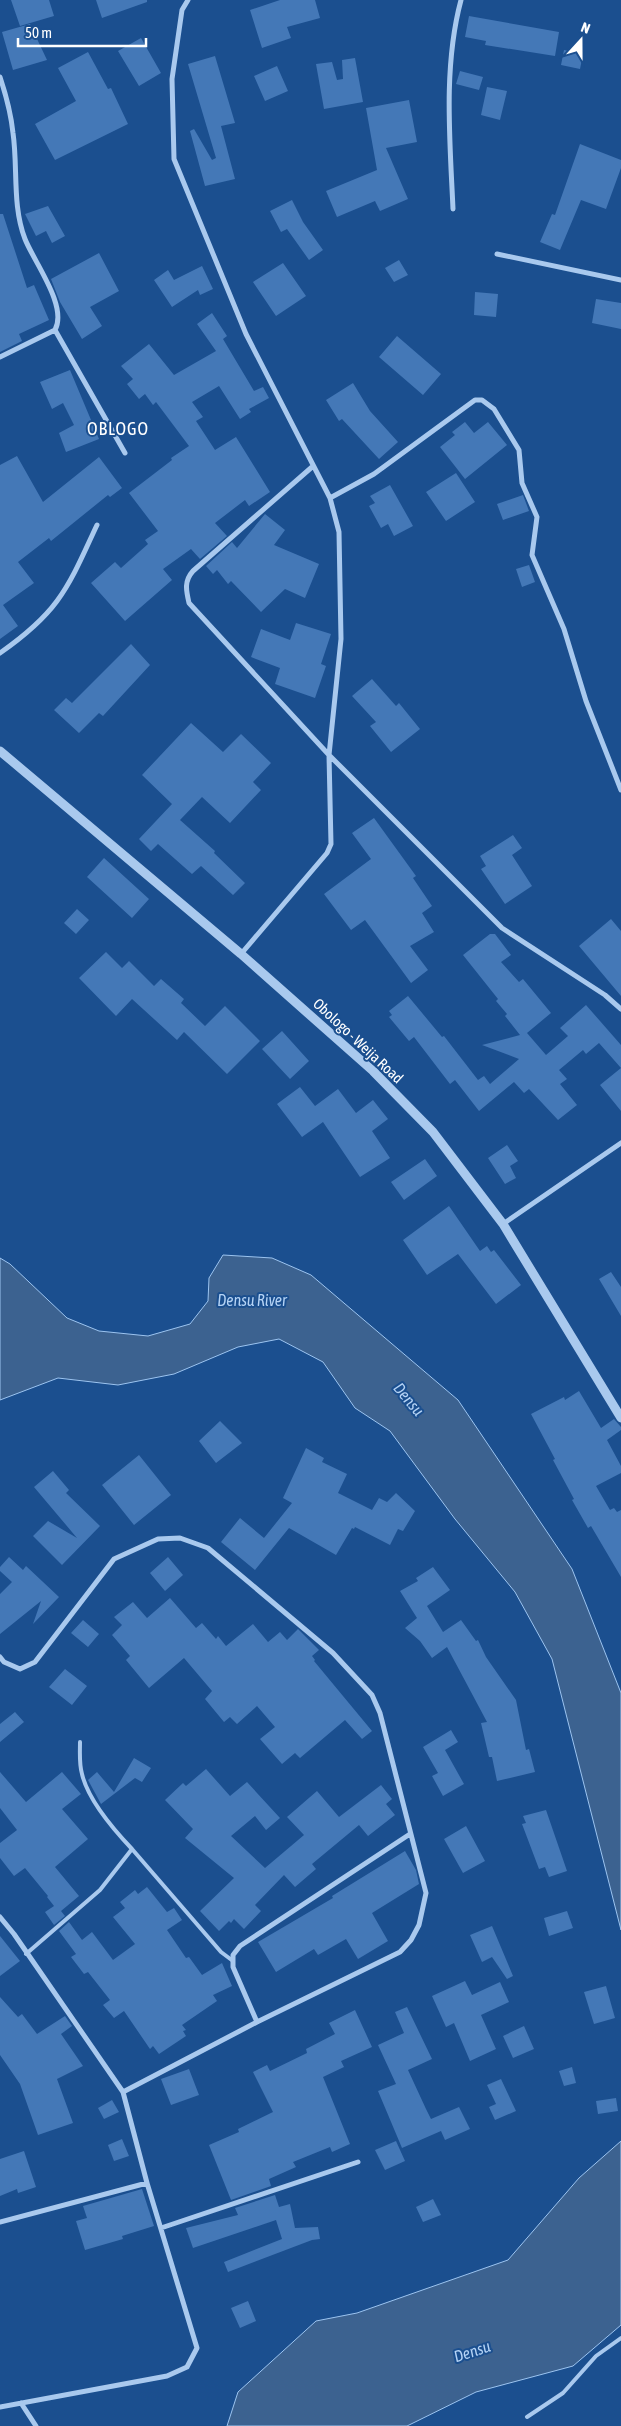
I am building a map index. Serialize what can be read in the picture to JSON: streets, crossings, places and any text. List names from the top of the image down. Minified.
{"streets":{"street":["Obologo - Weija Road"]},"districts":["OBLOGO"],"water":["Densu River","Densu"],"scale_bar":"50 m","north":"top"}
